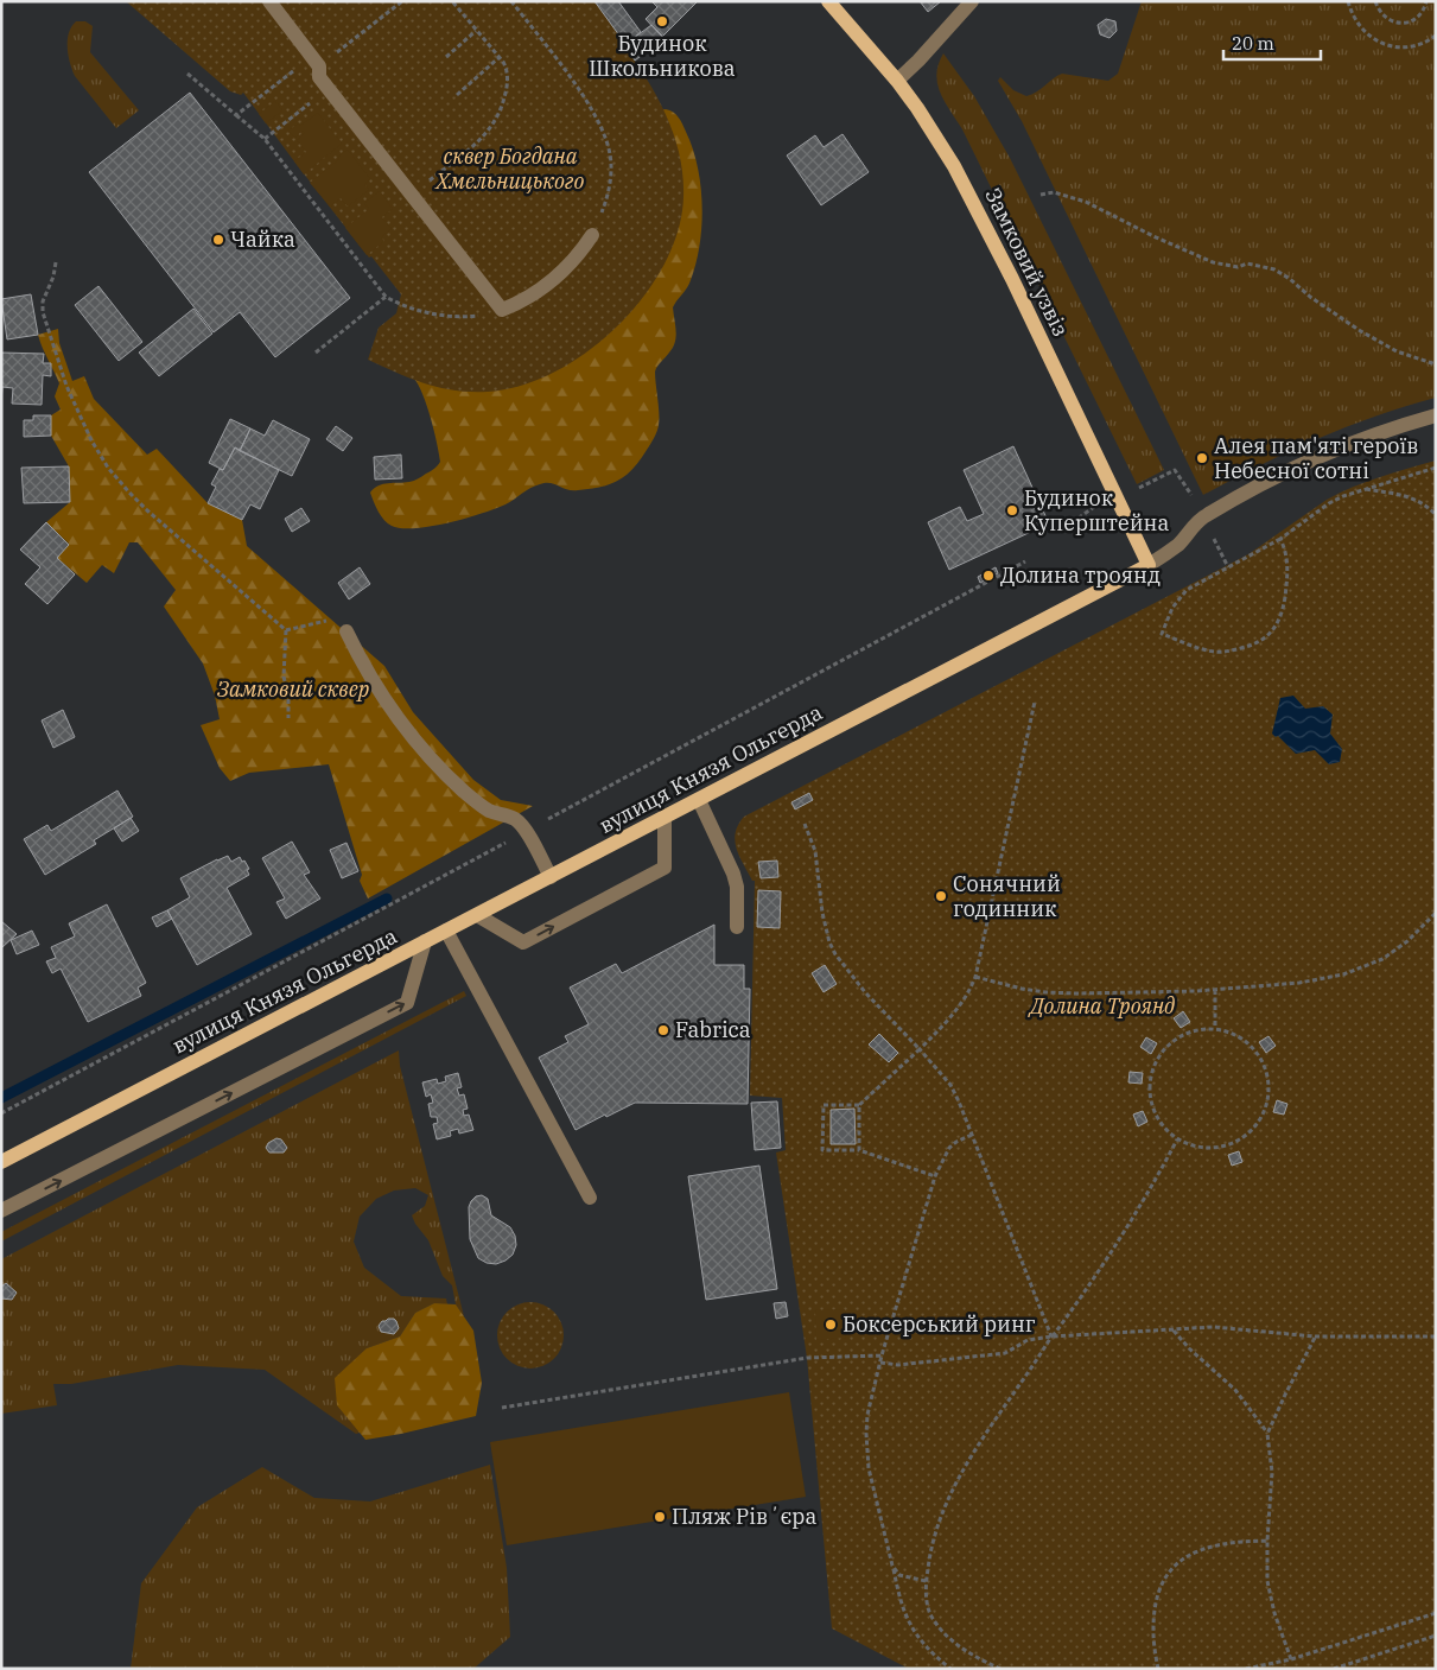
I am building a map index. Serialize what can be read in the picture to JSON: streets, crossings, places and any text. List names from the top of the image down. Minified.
{"streets":{"main road":["Замковий узвіз","вулиця Князя Ольгерда"]},"crossings":[["Замковий узвіз","вулиця Князя Ольгерда"]],"parks":["сквер Богдана Хмельницького","Замковий сквер","Долина Троянд"],"places":["Будинок Школьникова","Чайка","Алея пам'яті героїв Небесної сотні","Будинок Куперштейна","Долина троянд","Сонячний годинник","Fabrica","Боксерський ринг","Пляж Рівʼєра"],"scale_bar":"20 m"}
